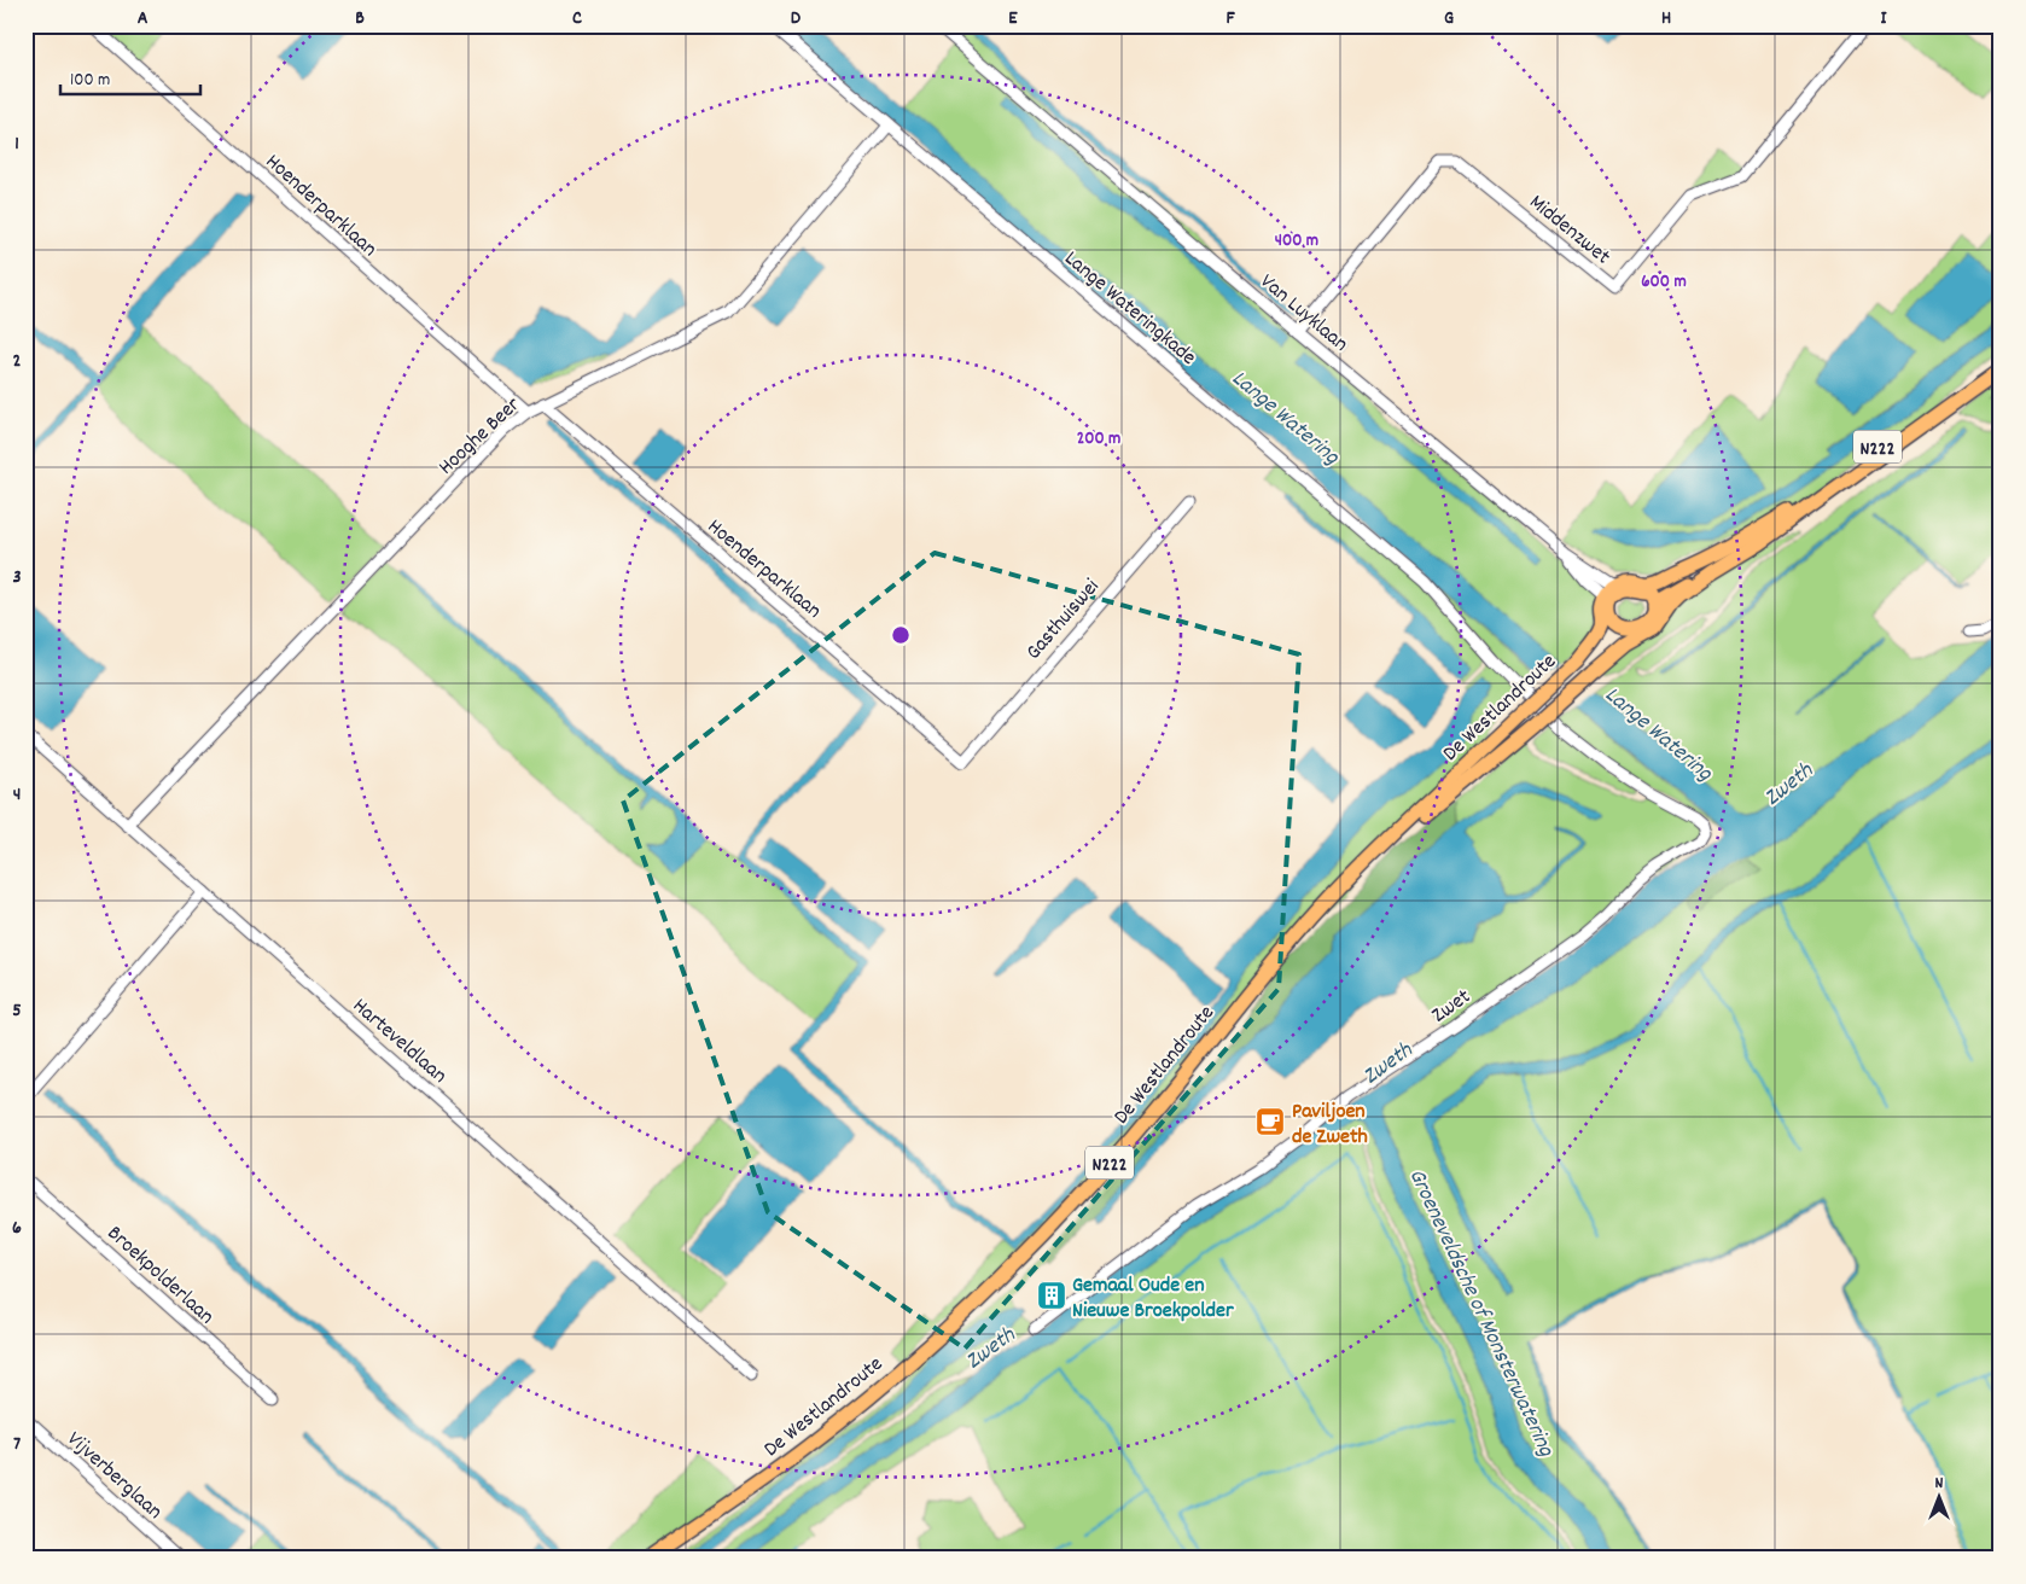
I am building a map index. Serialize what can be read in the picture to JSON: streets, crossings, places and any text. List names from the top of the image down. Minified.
{"streets":{"main road":["N222","De Westlandroute"],"street":["Hoenderparklaan","Middenzwet","Lange Wateringkade","Van Luyklaan","Hooghe Beer","Gasthuiswei","Zwet","Harteveldlaan","Broekpolderlaan","Vijverberglaan"]},"crossings":[["Hoenderparklaan","Hooghe Beer"],["Hoenderparklaan","Gasthuiswei"],["Middenzwet","Van Luyklaan"],["Lange Wateringkade","Hooghe Beer"],["Lange Wateringkade","Zwet"],["Van Luyklaan","N222"],["Hooghe Beer","Harteveldlaan"],["N222","De Westlandroute"]],"water":["Lange Watering","Zweth","Groeneveldsche of Monsterwatering"],"places":{"cafe":["Paviljoen de Zweth"],"building":["Gemaal Oude en Nieuwe Broekpolder"]},"scale_bar":"100 m","north":"top","grid":{"columns":["A","B","C","D","E","F","G","H","I"],"rows":["1","2","3","4","5","6","7"]},"rings":["400 m","600 m","200 m"]}
